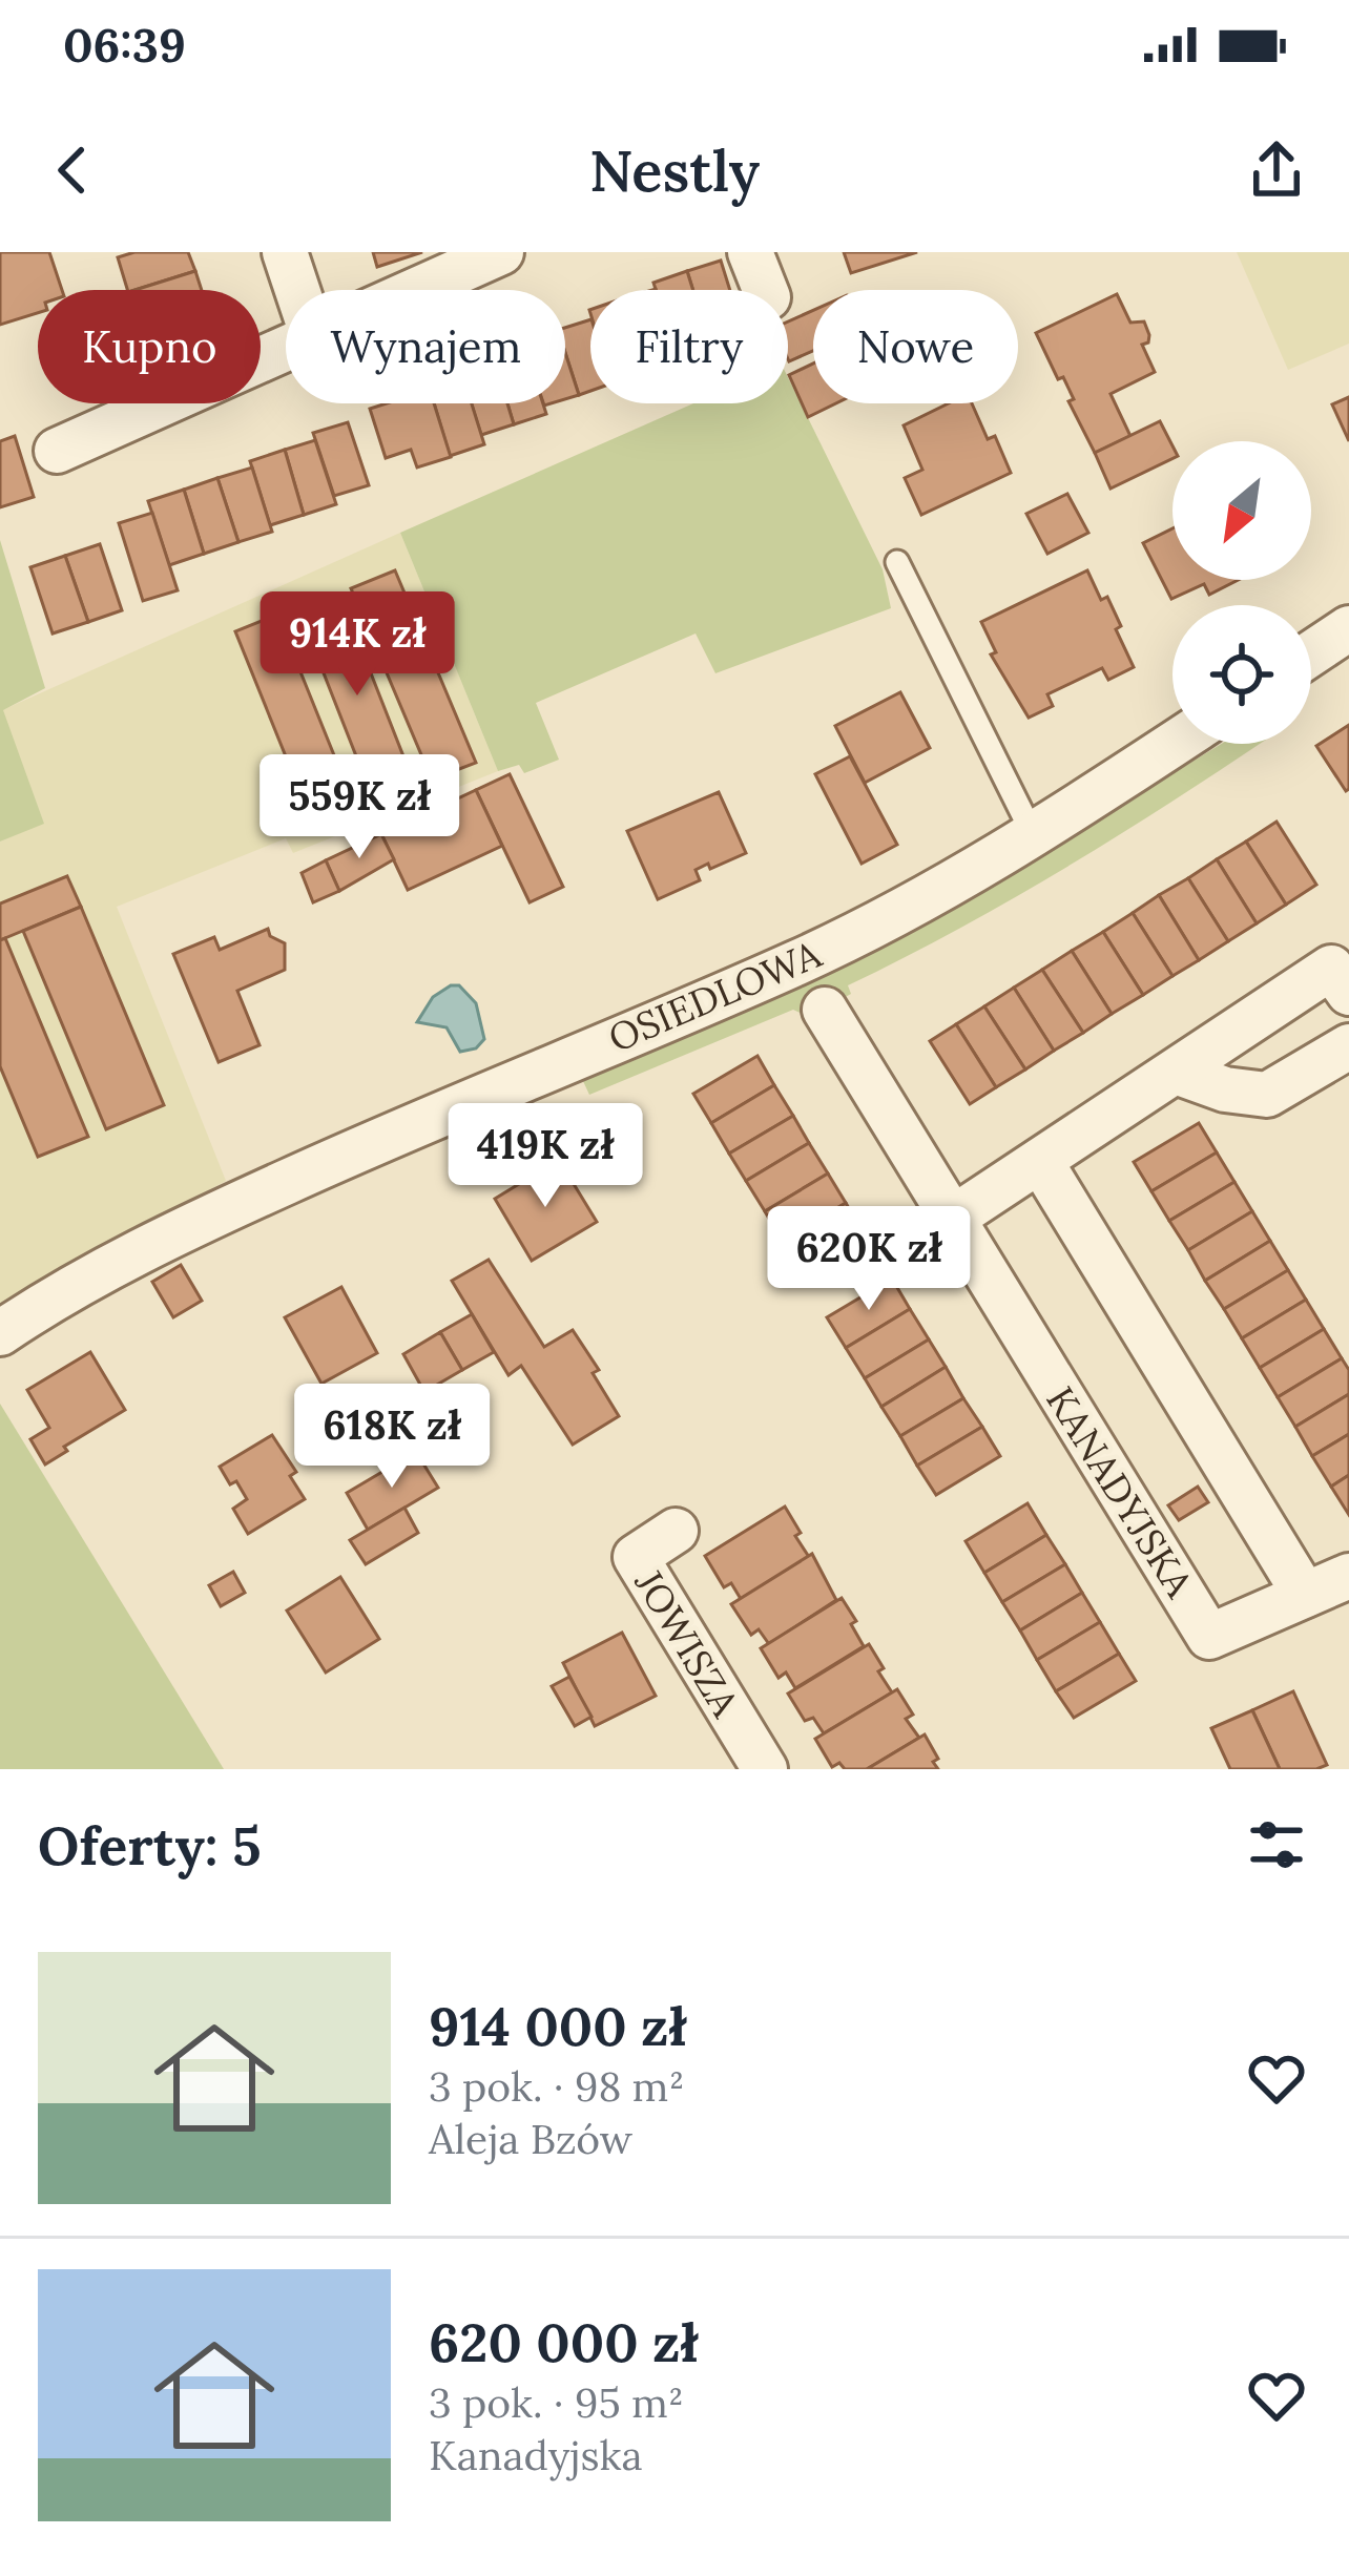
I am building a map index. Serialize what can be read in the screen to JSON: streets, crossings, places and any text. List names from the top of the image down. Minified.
{"streets":{"street":["OSIEDLOWA","KANADYJSKA","JOWISZA"]},"north":"bottom left","page":{"status":"06:39","header":"Nestly","chip":["Kupno","Wynajem","Filtry","Nowe"],"price":["914K zł","559K zł","419K zł","620K zł","618K zł"],"heading":"Oferty: 5","list":[{"name":"914 000 zł","note":"3 pok. · 98 m² · Aleja Bzów"},{"name":"620 000 zł","note":"3 pok. · 95 m² · Kanadyjska"}]}}
